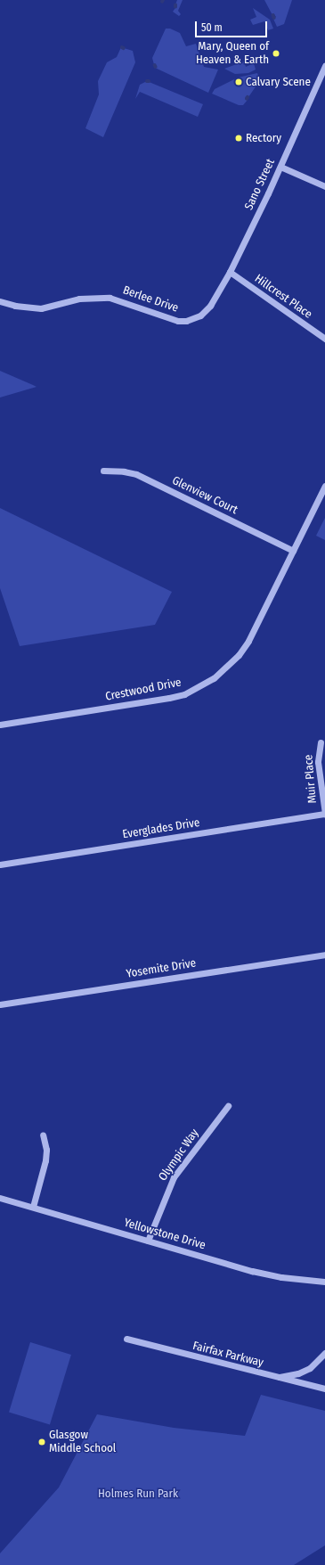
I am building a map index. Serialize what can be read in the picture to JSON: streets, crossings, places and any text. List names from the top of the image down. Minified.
{"streets":{"street":["Sano Street","Hillcrest Place","Berlee Drive","Glenview Court","Crestwood Drive","Muir Place","Everglades Drive","Yosemite Drive","Olympic Way","Yellowstone Drive","Fairfax Parkway"]},"crossings":[["Sano Street","Hillcrest Place"],["Sano Street","Berlee Drive"],["Hillcrest Place","Berlee Drive"],["Glenview Court","Crestwood Drive"],["Muir Place","Everglades Drive"],["Olympic Way","Yellowstone Drive"]],"parks":["Holmes Run Park"],"places":["Mary, Queen of Heaven & Earth","Calvary Scene","Rectory","Glasgow Middle School"],"scale_bar":"50 m"}
